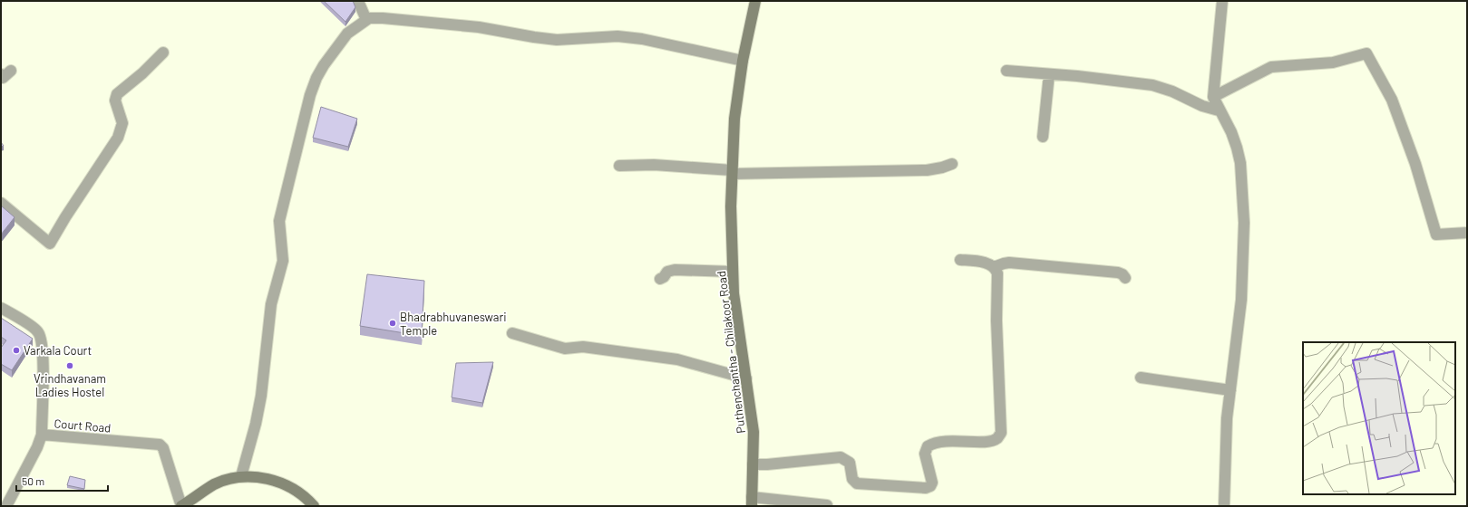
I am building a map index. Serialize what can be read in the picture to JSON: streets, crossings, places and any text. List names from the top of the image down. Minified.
{"streets":{"main road":["Puthenchantha - Chilakoor Road"],"street":["Court Road"]},"places":["Bhadrabhuvaneswari Temple","Varkala Court","Vrindhavanam Ladies Hostel"],"scale_bar":"50 m"}
